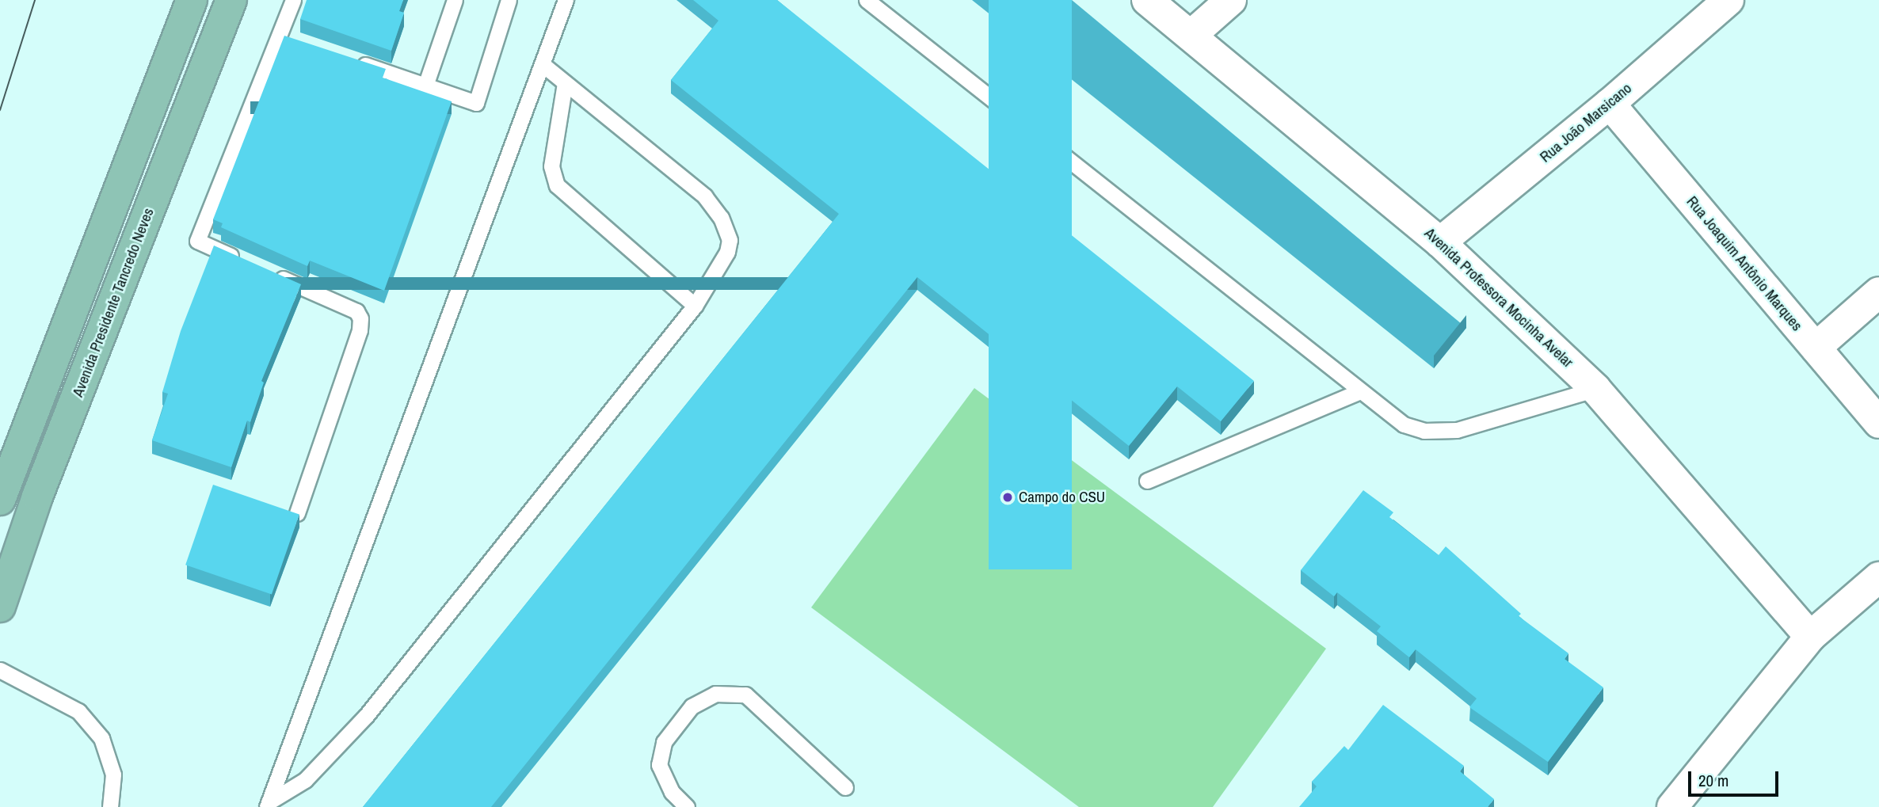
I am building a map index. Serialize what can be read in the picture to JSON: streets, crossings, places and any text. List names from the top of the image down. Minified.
{"streets":{"main road":["Avenida Presidente Tancredo Neves"],"street":["Rua João Marsicano","Rua Joaquim Antônio Marques","Avenida Professora Mocinha Avelar"]},"crossings":[["Rua João Marsicano","Rua Joaquim Antônio Marques"],["Rua João Marsicano","Avenida Professora Mocinha Avelar"]],"places":["Campo do CSU"],"scale_bar":"20 m"}
